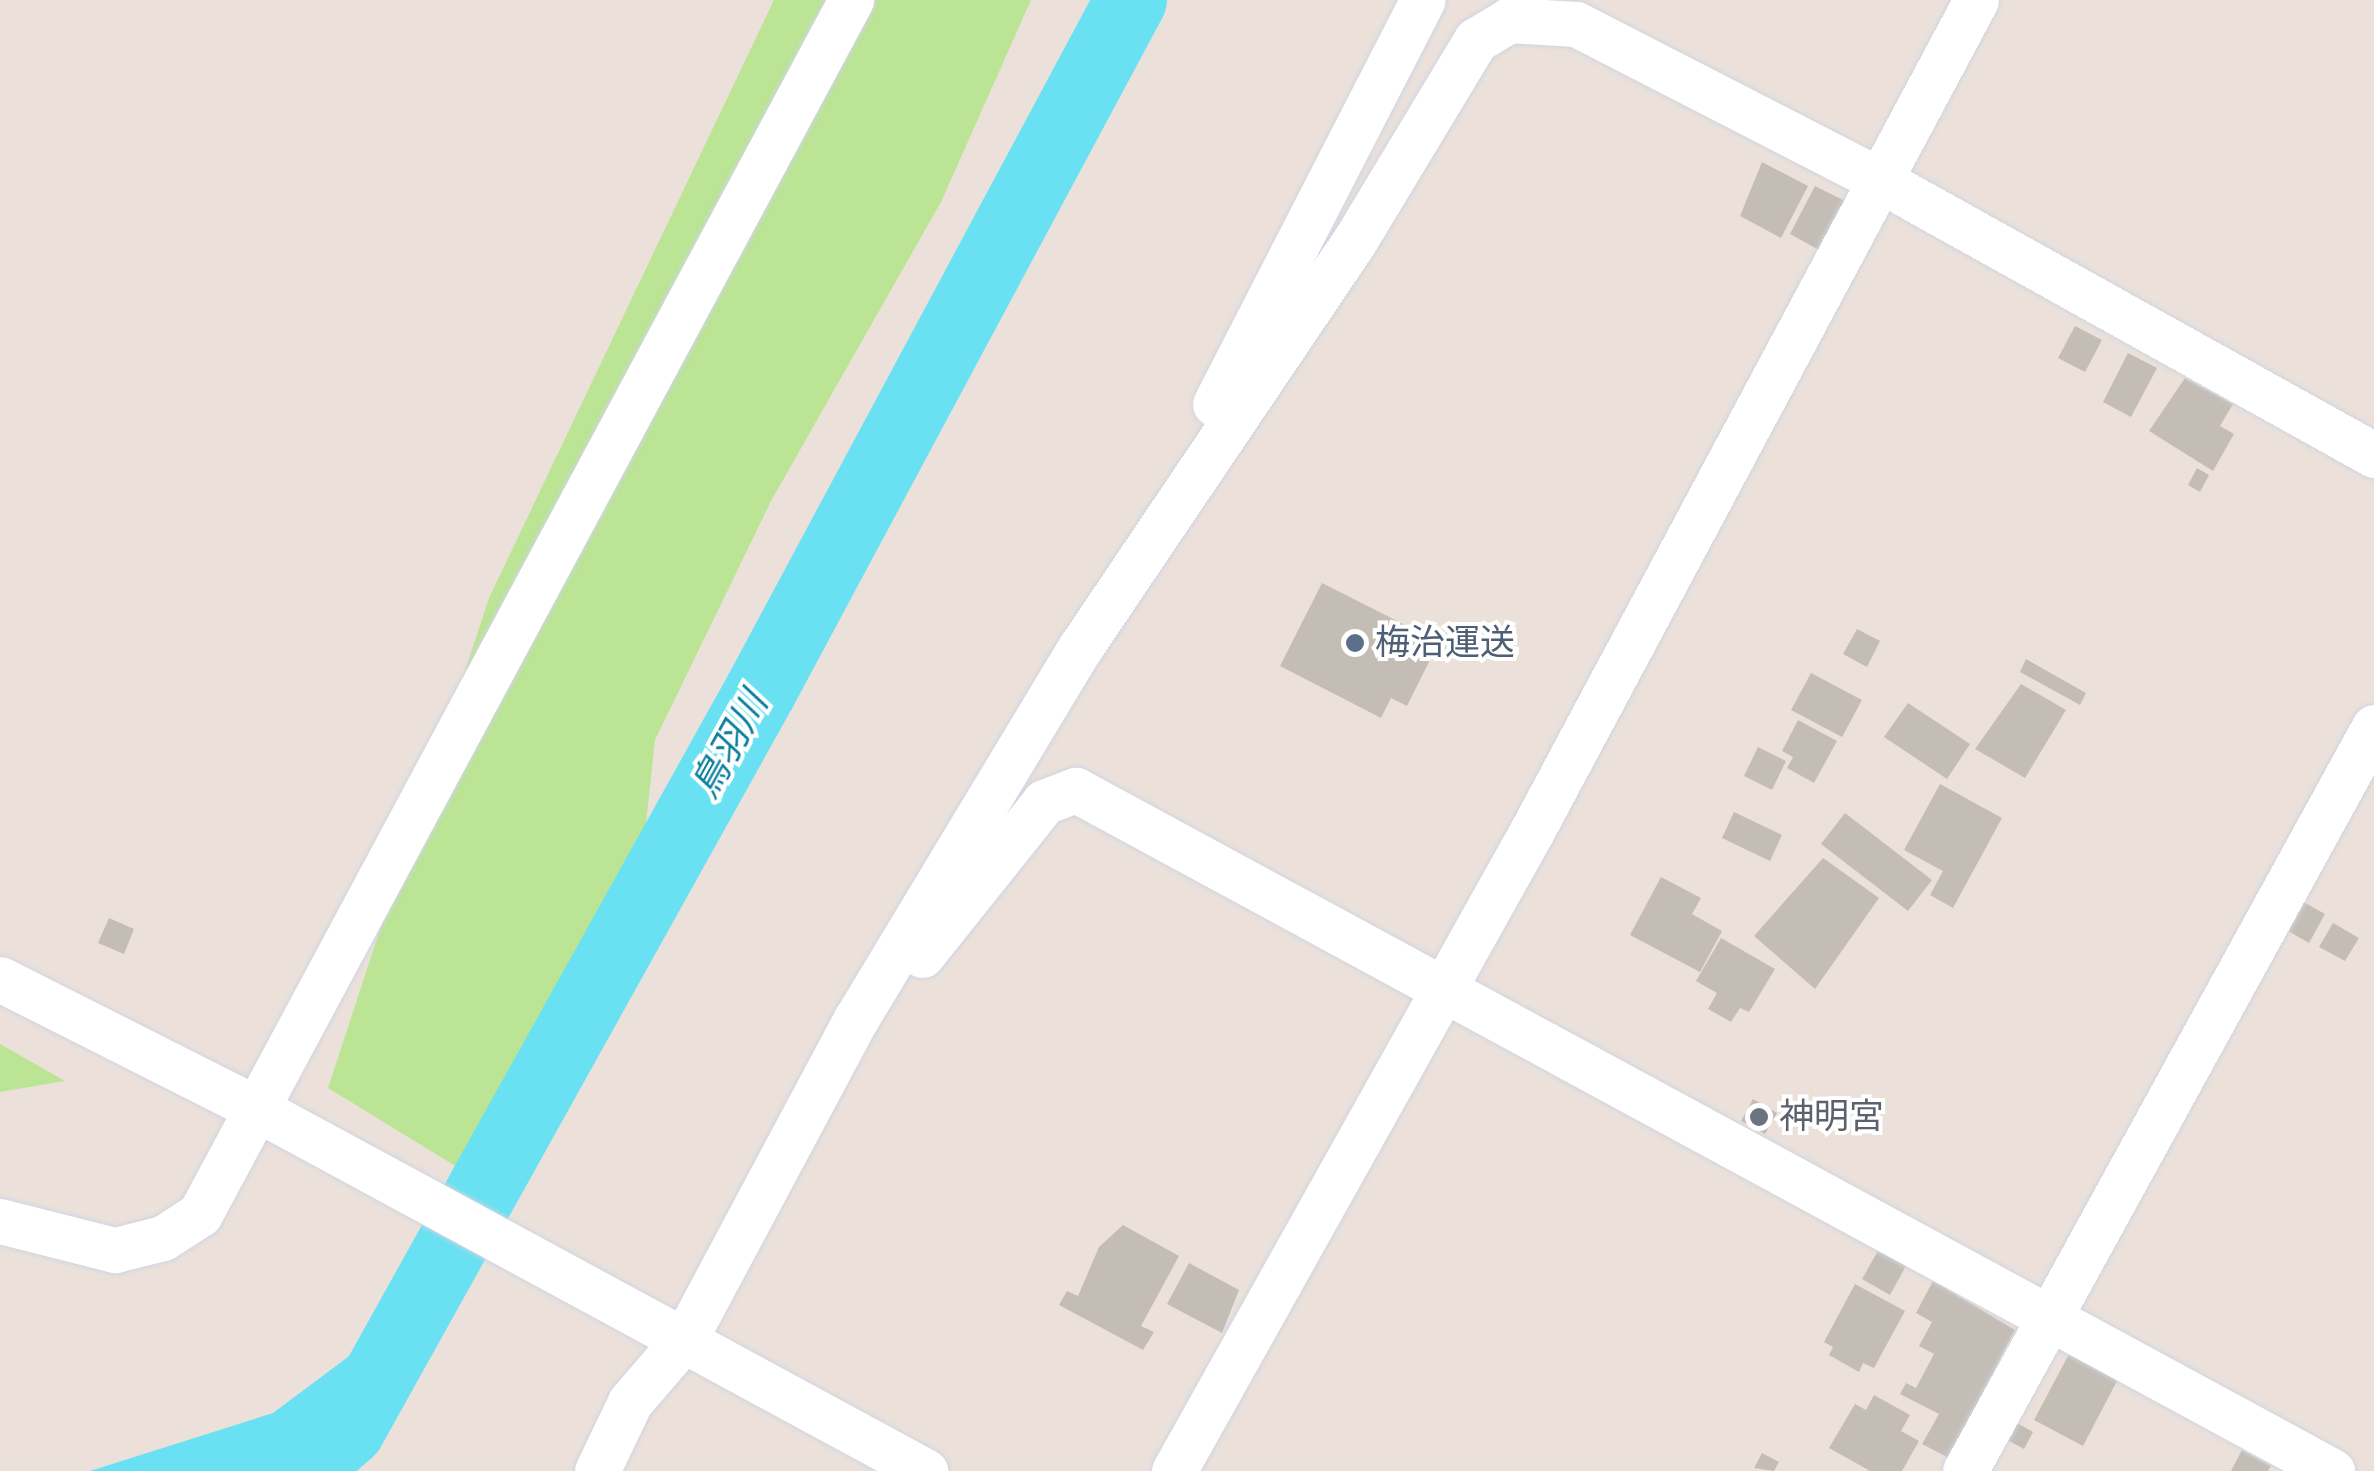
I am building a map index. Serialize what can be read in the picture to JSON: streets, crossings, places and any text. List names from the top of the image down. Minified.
{"water":["鳥羽川"],"places":["梅治運送","神明宮"]}
